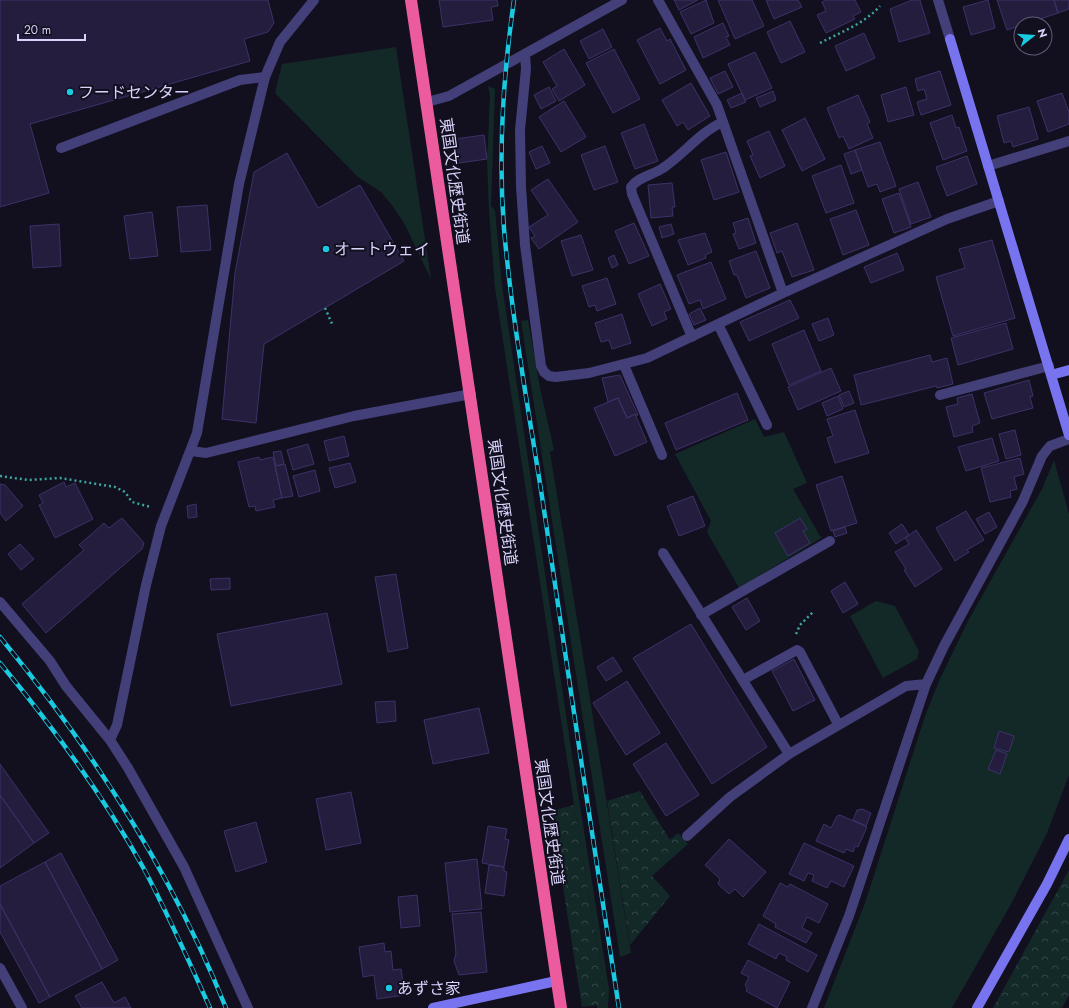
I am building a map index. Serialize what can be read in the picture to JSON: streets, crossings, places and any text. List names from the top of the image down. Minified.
{"streets":{"highway":["東国文化歴史街道"]},"places":["フードセンター","オートウェイ","あずさ家"],"scale_bar":"20 m","north":"right"}
